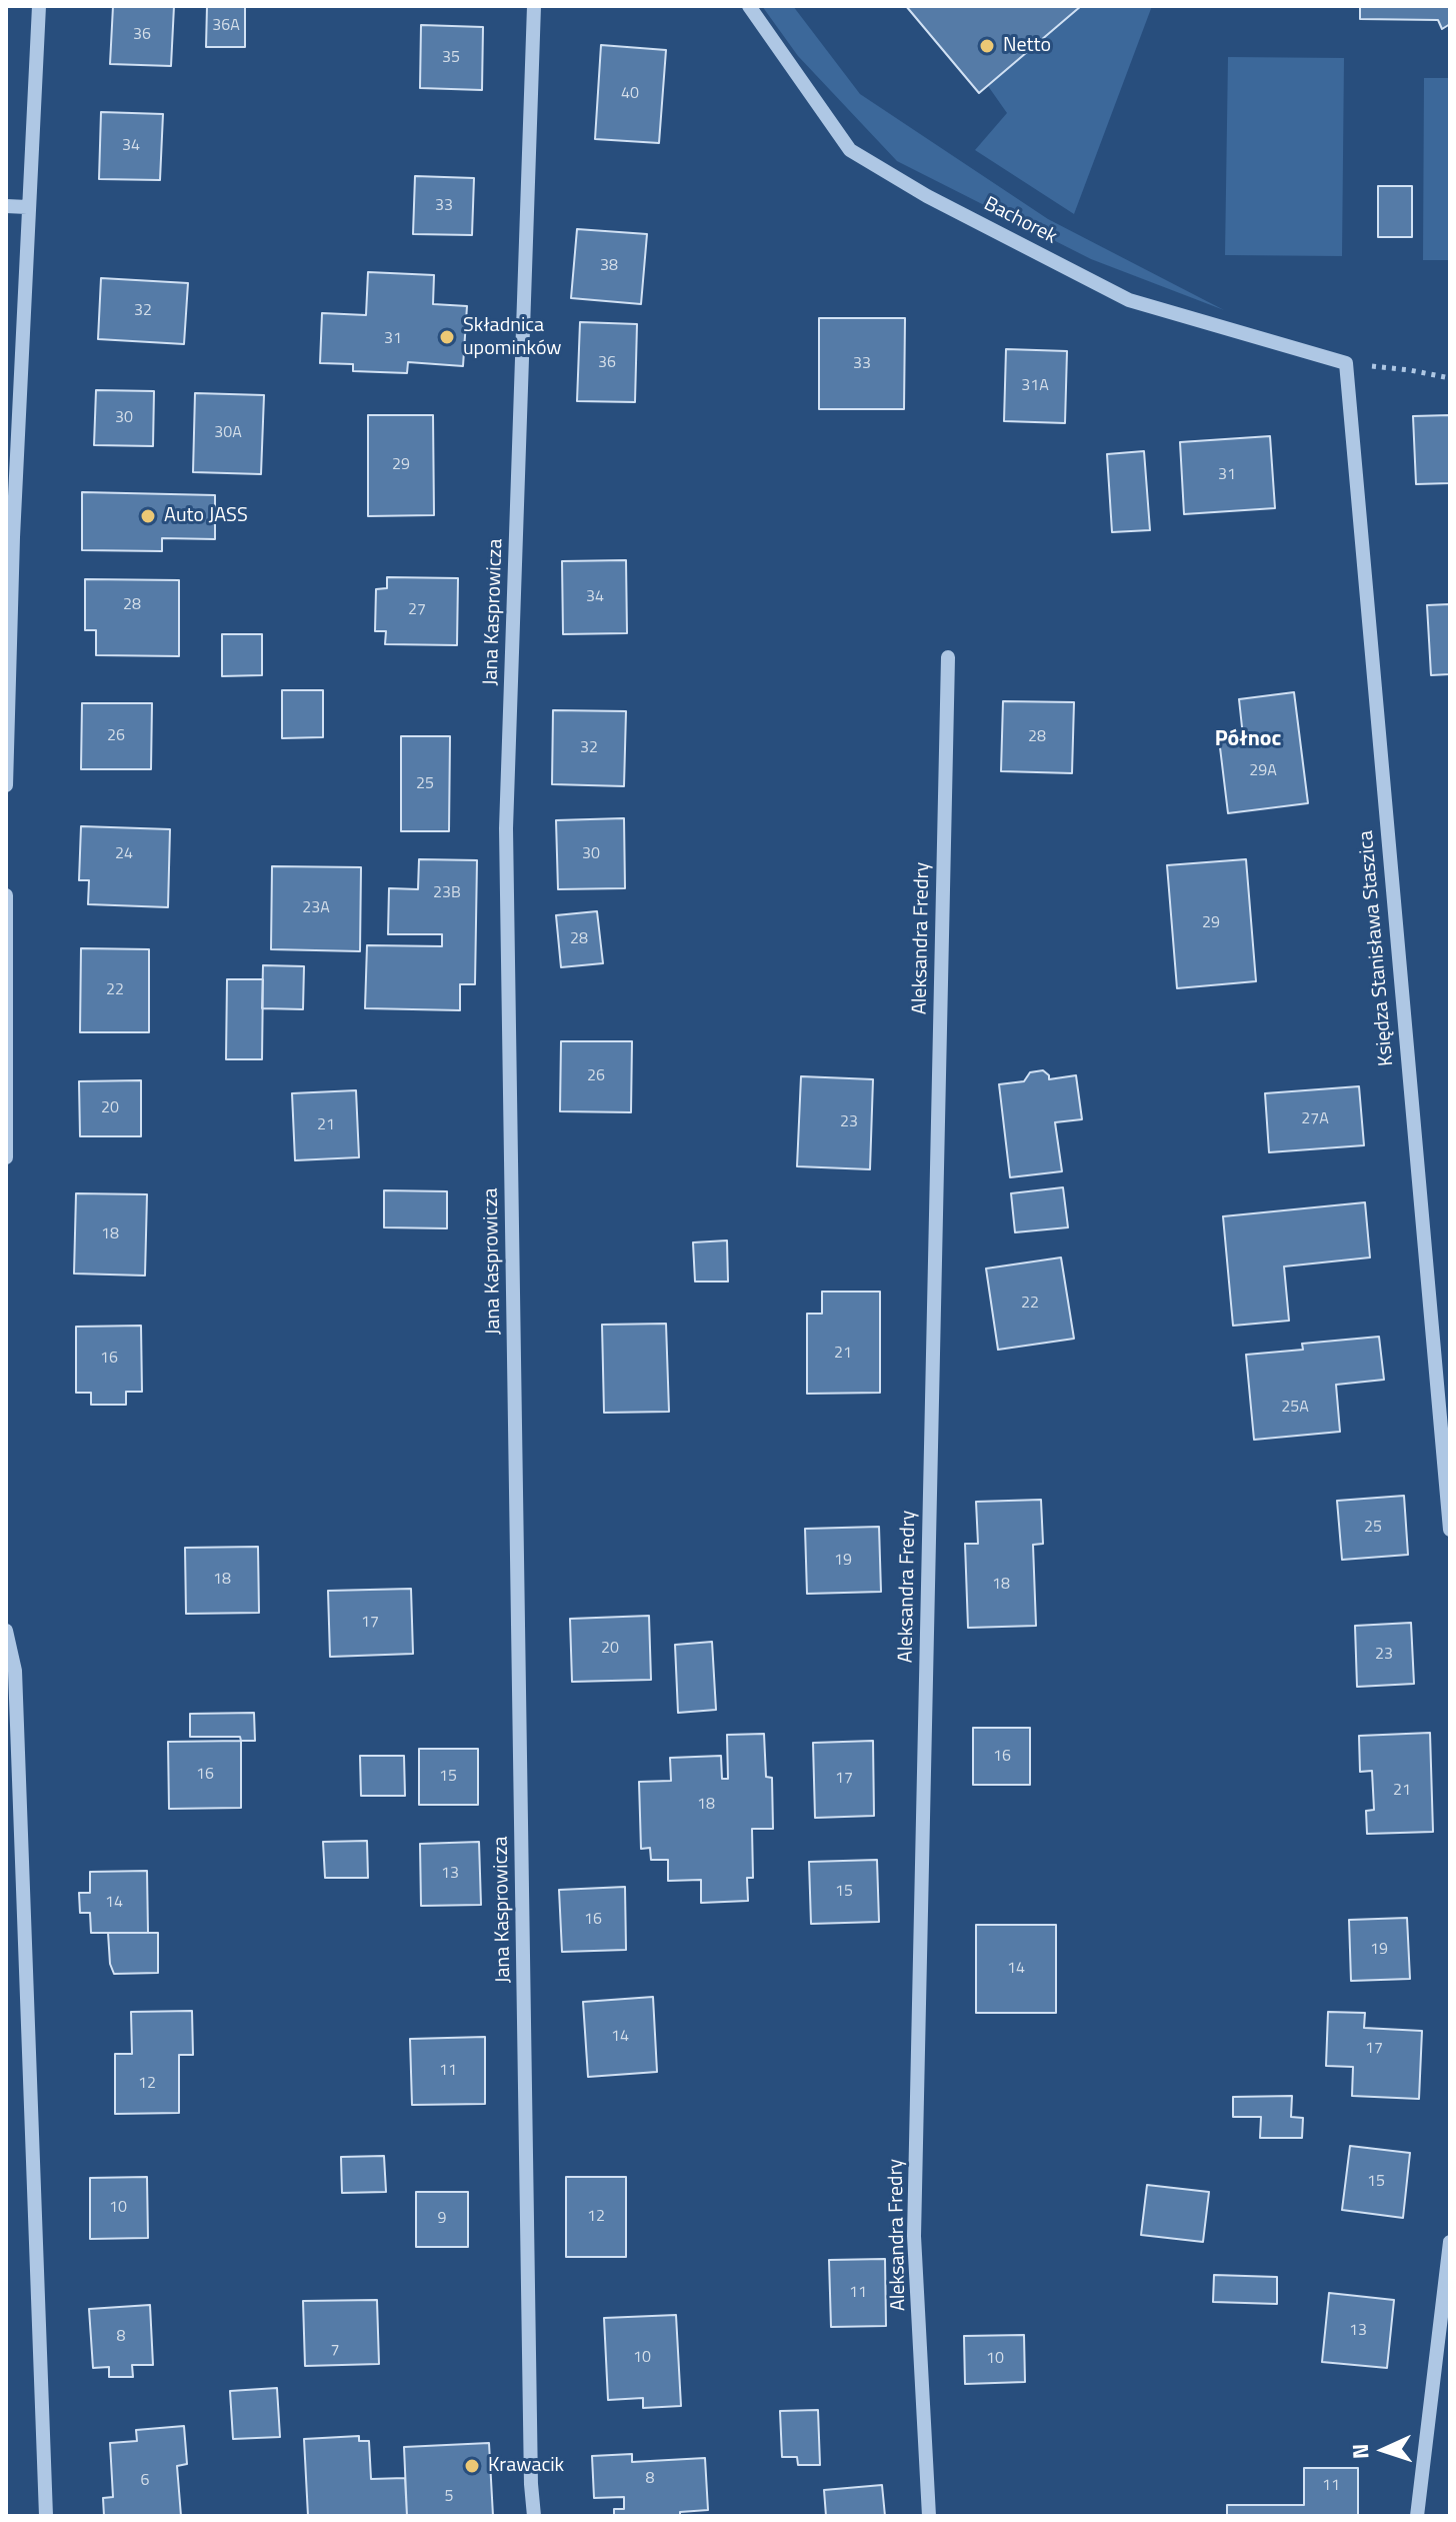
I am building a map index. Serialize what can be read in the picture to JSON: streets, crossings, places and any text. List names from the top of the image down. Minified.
{"streets":{"street":["Bachorek","Jana Kasprowicza","Aleksandra Fredry","Księdza Stanisława Staszica"]},"crossings":[["Bachorek","Księdza Stanisława Staszica"]],"districts":["Północ"],"places":["Netto","Składnica upominków","Auto JASS","Krawacik"],"house_numbers":["36A","36","35","40","34","33","38","32","31","36","33","31A","30","30A","29","31","34","28","27","26","28","32","29A","25","24","30","23B","23A","29","28","22","26","20","27A","23","21","18","22","21","16","25A","25","19","18","18","17","20","23","16","16","15","17","21","18","13","15","14","16","19","14","14","17","11","12","15","10","12","9","11","13","8","7","10","10","8","6","11","5"],"north":"left"}
